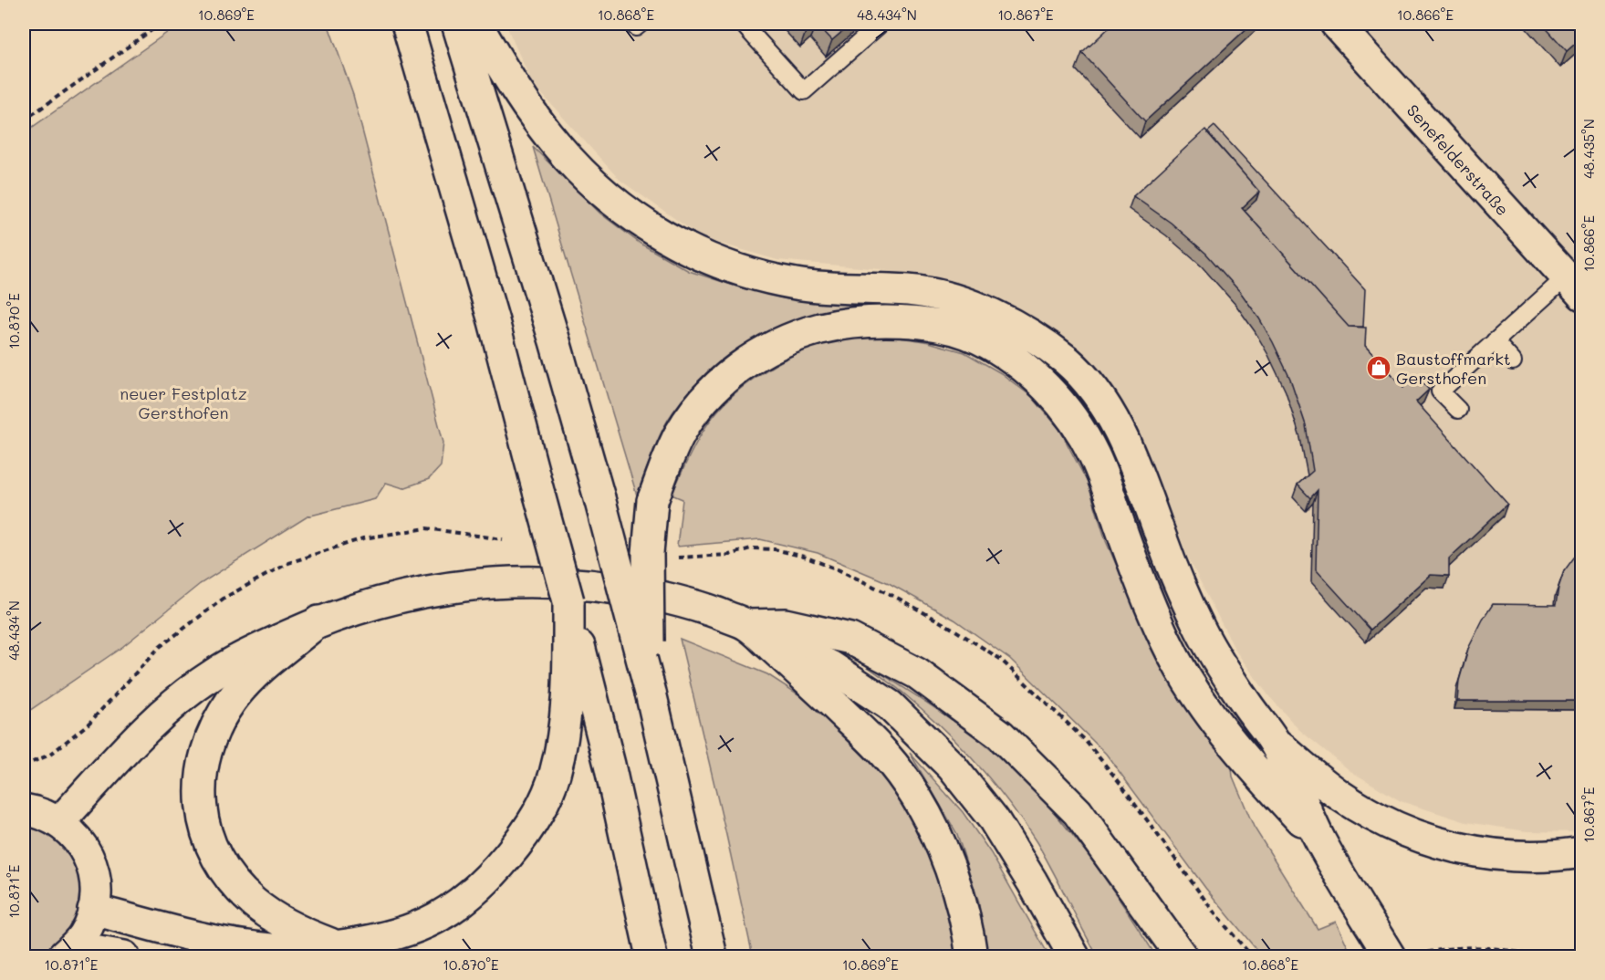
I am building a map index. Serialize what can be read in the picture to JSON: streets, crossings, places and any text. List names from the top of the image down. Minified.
{"streets":{"main road":["Senefelderstraße"]},"parks":["neuer Festplatz Gersthofen"],"places":{"shop":["Baustoffmarkt Gersthofen"]},"coordinates":["10.869°E","10.868°E","48.434°N","10.867°E","10.866°E","48.435°N","10.870°E","10.871°E"]}
